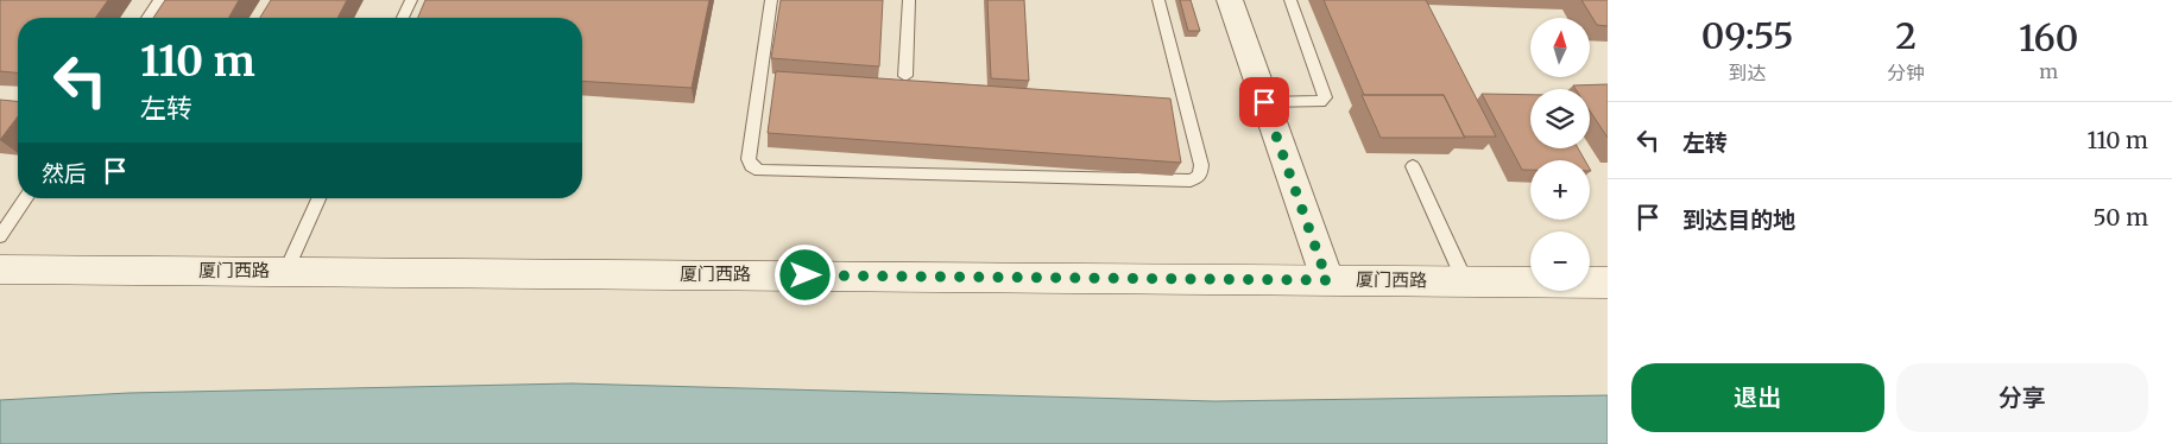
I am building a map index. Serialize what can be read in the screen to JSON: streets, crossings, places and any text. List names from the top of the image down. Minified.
{"streets":{"street":["厦门西路"]},"north":"top","page":{"eta":["09:55","到达","2","分钟","160","m"],"map_buttons":["+","−"],"turn":["110 m","左转"],"list":[{"name":"左转","value":"110 m"},{"name":"到达目的地","value":"50 m"}],"then":"然后","buttons":["退出","分享"]}}
